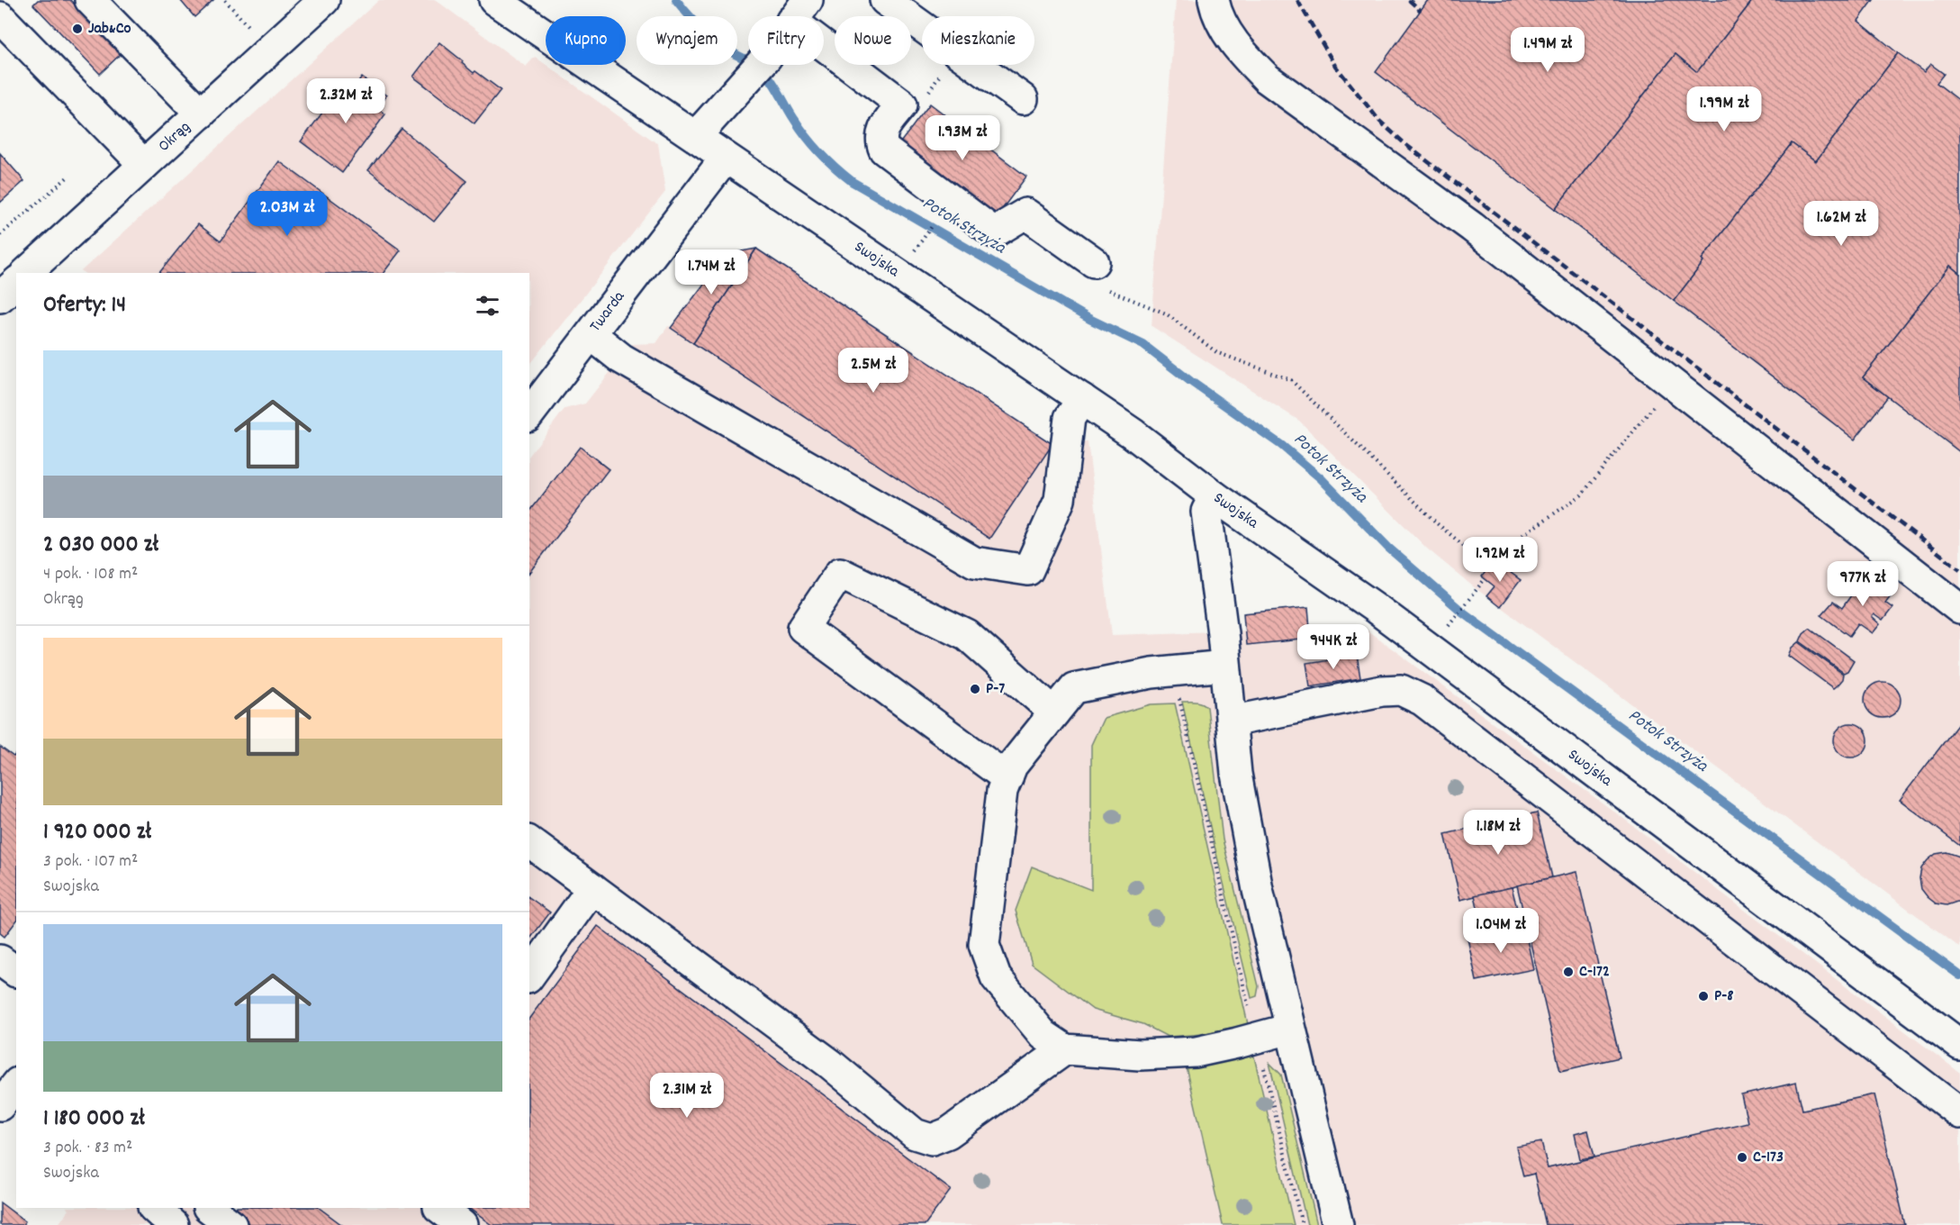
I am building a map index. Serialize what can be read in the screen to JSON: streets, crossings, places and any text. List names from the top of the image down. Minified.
{"streets":{"street":["Okrąg","Swojska","Twarda"]},"crossings":[["Swojska","Twarda"]],"water":["Potok Strzyża"],"places":["Jab&Co","P-7","C-172","P-8","C-173"],"page":{"chip":["Kupno","Wynajem","Filtry","Nowe","Mieszkanie"],"price":["1.49M zł","2.32M zł","1.99M zł","1.93M zł","2.03M zł","1.62M zł","1.74M zł","2.5M zł","1.92M zł","977K zł","944K zł","1.18M zł","1.04M zł","2.31M zł"],"heading":"Oferty: 14","list":[{"name":"2 030 000 zł","note":"4 pok. · 108 m² · Okrąg"},{"name":"1 920 000 zł","note":"3 pok. · 107 m² · Swojska"},{"name":"1 180 000 zł","note":"3 pok. · 83 m² · Swojska"}]}}
